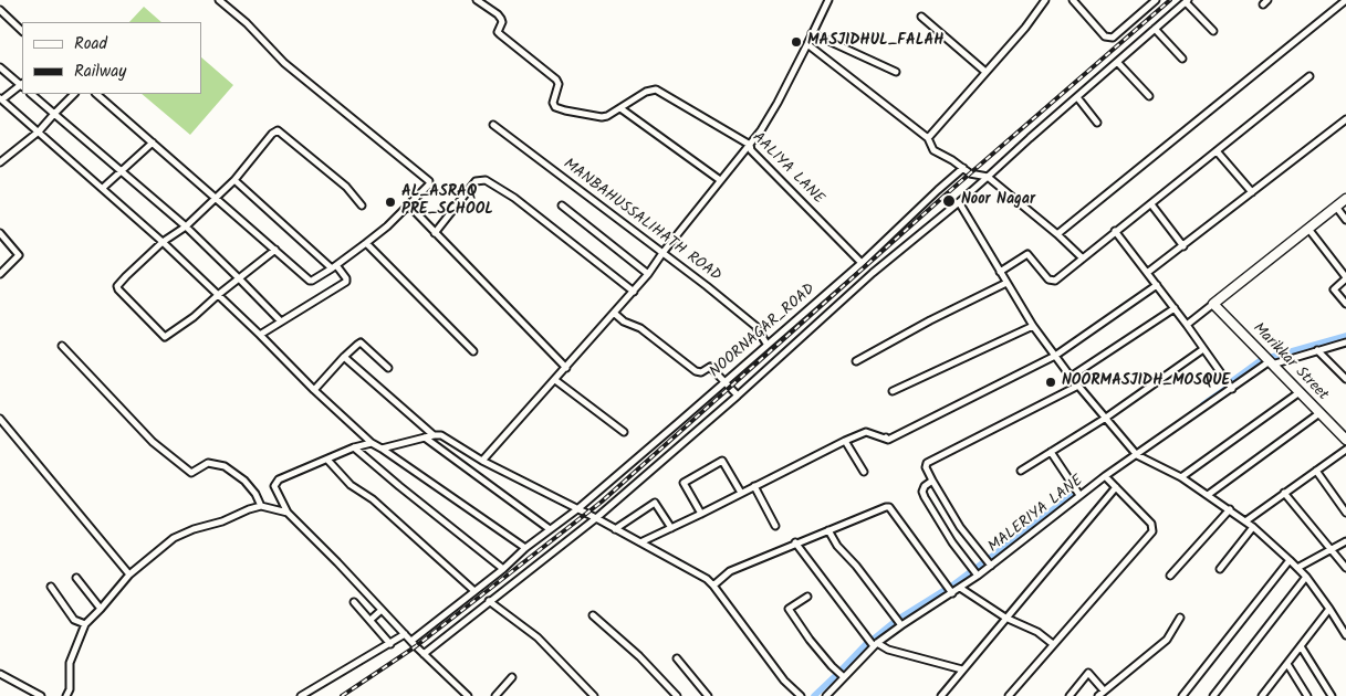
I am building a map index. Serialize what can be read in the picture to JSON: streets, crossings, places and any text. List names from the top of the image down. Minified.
{"streets":{"street":["AALIYA LANE","MANBAHUSSALIHATH ROAD","NOORNAGAR_ROAD","Marikkar Street","MALERIYA LANE"]},"crossings":[["AALIYA LANE","NOORNAGAR_ROAD"],["MANBAHUSSALIHATH ROAD","NOORNAGAR_ROAD"],["Marikkar Street","MALERIYA LANE"]],"places":["MASJIDHUL_FALAH","Noor Nagar","AL_ASRAQ PRE_SCHOOL","NOORMASJIDH_MOSQUE"],"legend":["Road","Railway"]}
